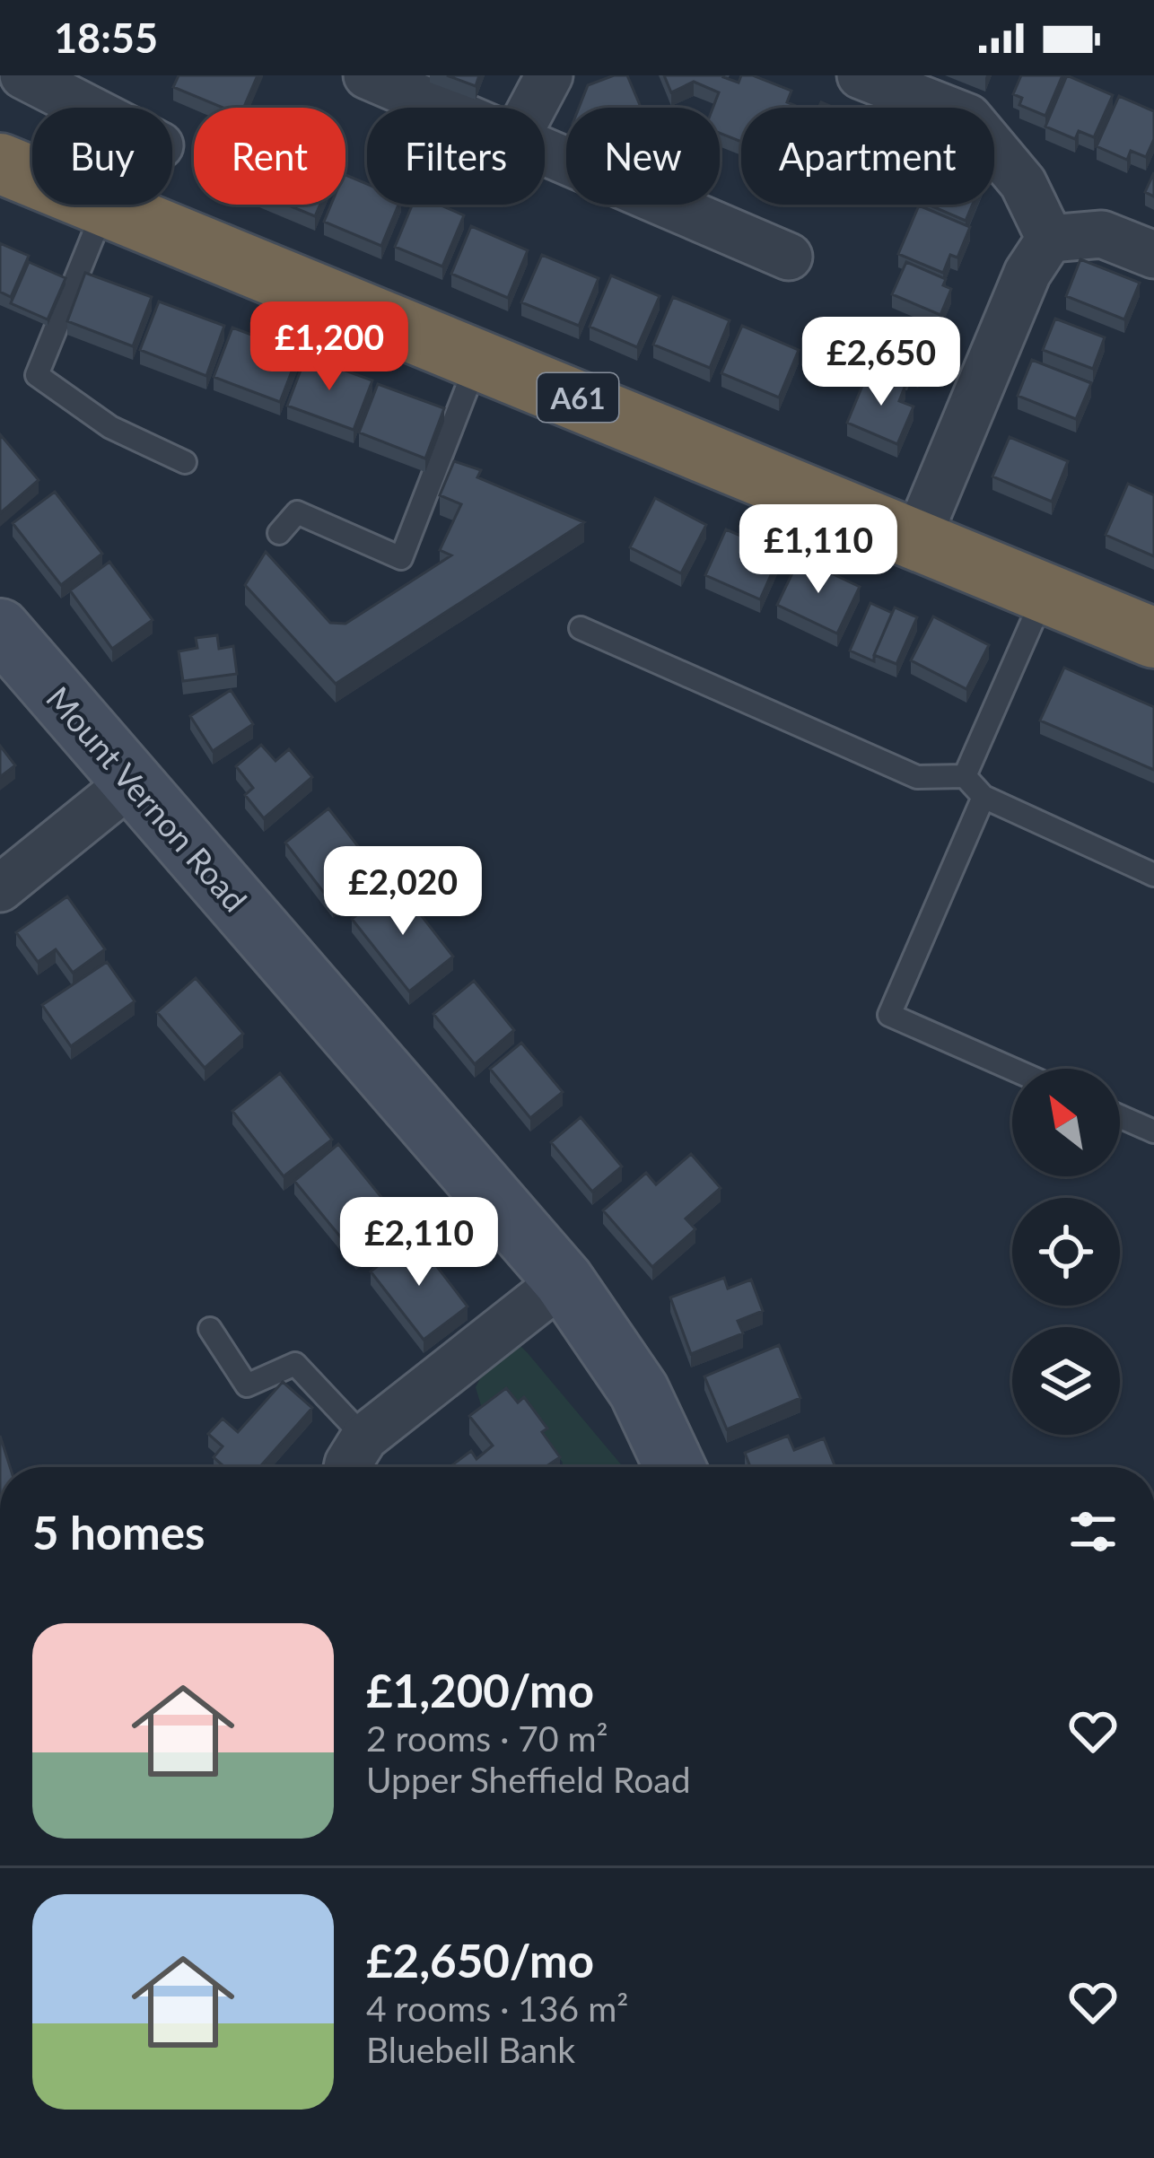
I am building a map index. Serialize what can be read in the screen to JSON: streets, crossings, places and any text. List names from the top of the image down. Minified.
{"streets":{"highway":["A61"],"street":["Mount Vernon Road"]},"north":"top left","page":{"status":"18:55","chip":["Buy","Rent","Filters","New","Apartment"],"price":["£1,200","£2,650","£1,110","£2,020","£2,110"],"heading":"5 homes","list":[{"name":"£1,200/mo","note":"2 rooms · 70 m² · Upper Sheffield Road"},{"name":"£2,650/mo","note":"4 rooms · 136 m² · Bluebell Bank"}]}}
